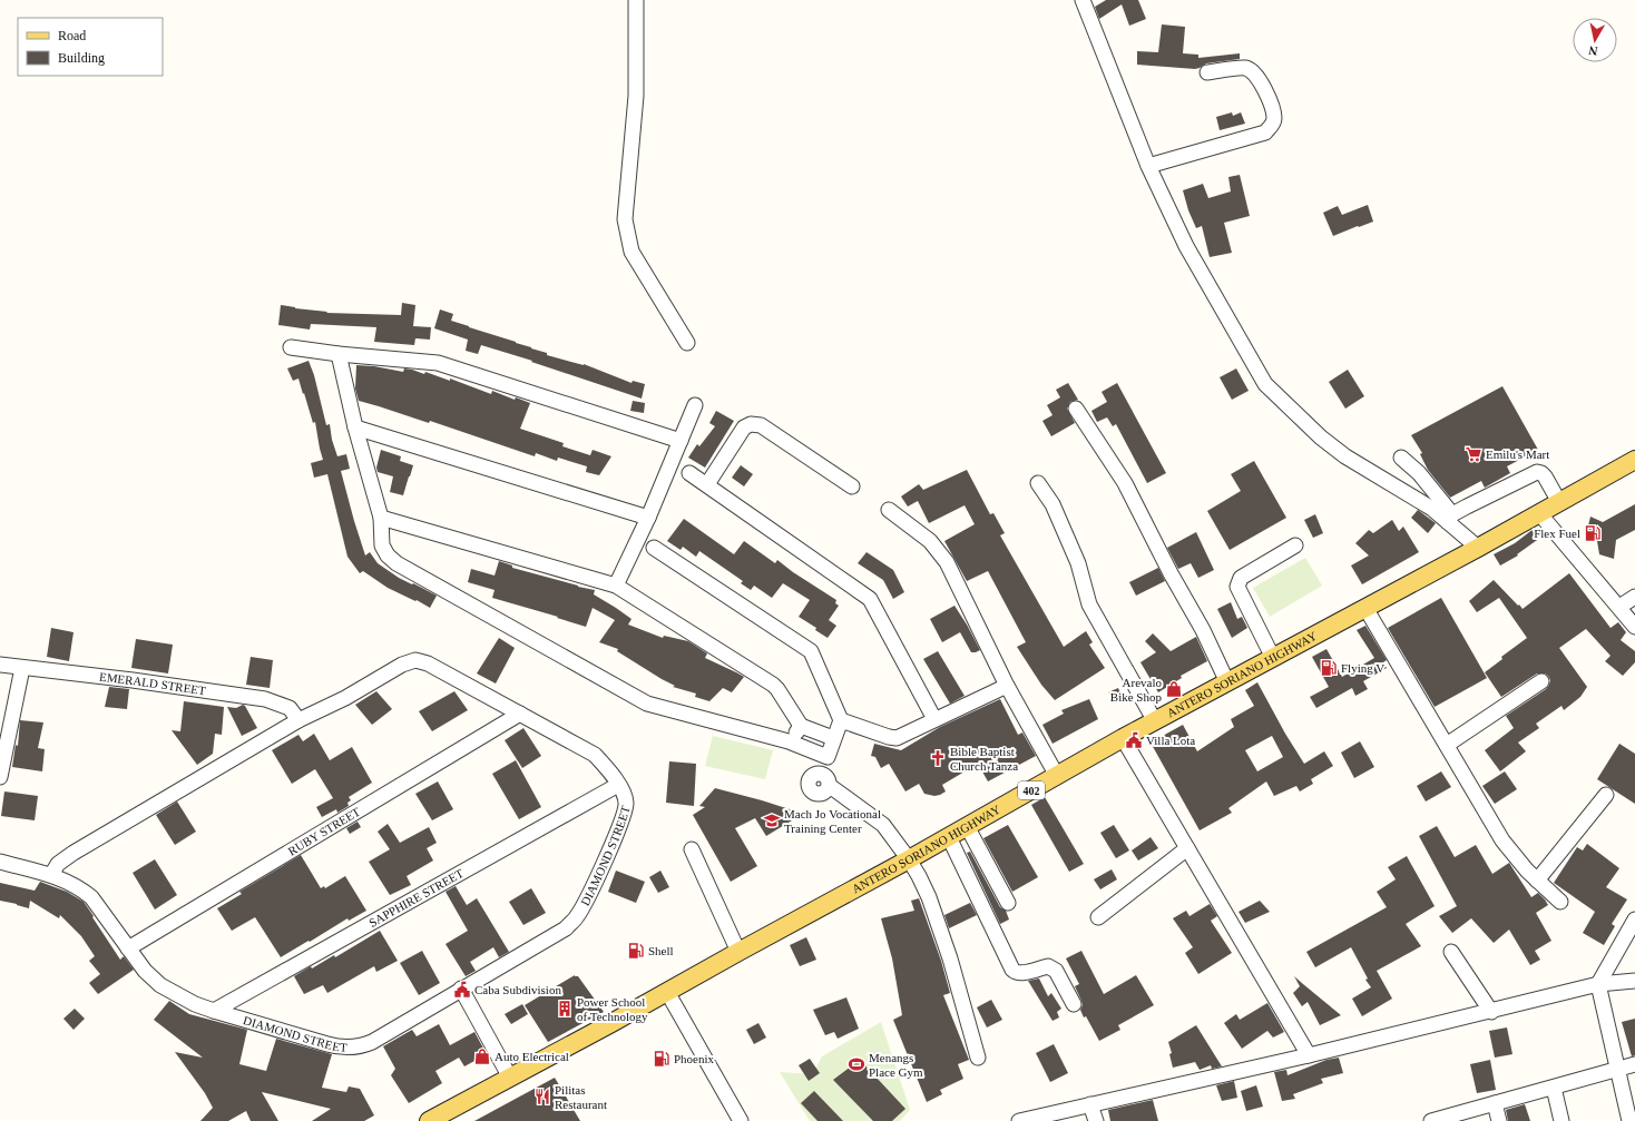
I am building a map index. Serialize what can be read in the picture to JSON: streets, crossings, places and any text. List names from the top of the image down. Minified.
{"streets":{"main road":["ANTERO SORIANO HIGHWAY","402"],"street":["EMERALD STREET","RUBY STREET","DIAMOND STREET","SAPPHIRE STREET"]},"crossings":[["EMERALD STREET","DIAMOND STREET"],["RUBY STREET","DIAMOND STREET"],["DIAMOND STREET","SAPPHIRE STREET"]],"places":{"supermarket":["Emilu's Mart"],"fuel station":["Flex Fuel","Flying V","Shell","Phoenix"],"shop":["Arevalo Bike Shop","Auto Electrical"],"public building":["Villa Lota","Caba Subdivision"],"church":["Bible Baptist Church Tanza"],"school or university":["Mach Jo Vocational Training Center"],"building":["Power School of Technology"],"sports":["Menangs Place Gym"],"restaurant":["Pilitas Restaurant"]},"legend":["Road","Building"],"north":"bottom"}
